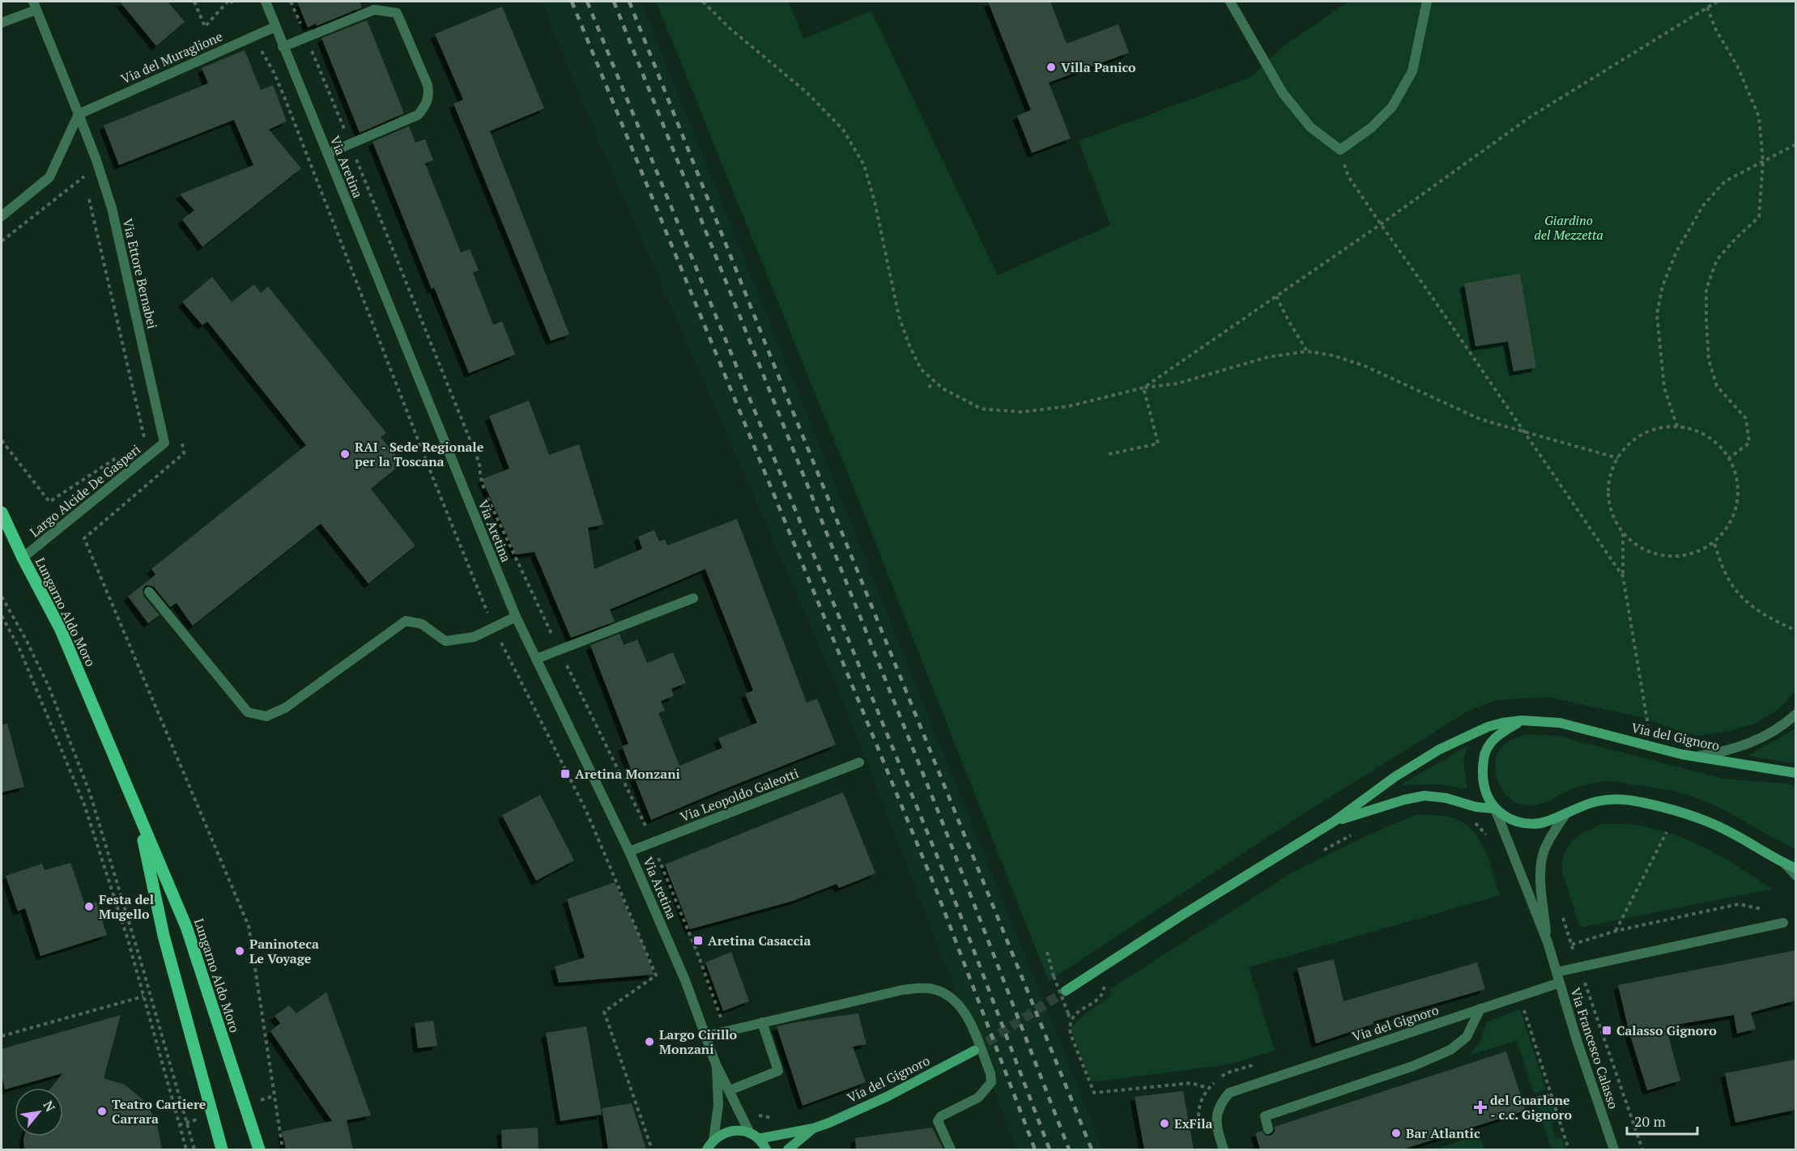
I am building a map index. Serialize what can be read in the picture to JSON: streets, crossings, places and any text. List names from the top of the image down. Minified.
{"streets":{"main road":["Via Aretina","Lungarno Aldo Moro","Via del Gignoro"],"street":["Via del Muraglione","Via Ettore Bernabei","Largo Alcide De Gasperi","Via Leopoldo Galeotti","Via Francesco Calasso"]},"crossings":[["Via del Muraglione","Via Aretina"],["Via del Muraglione","Via Ettore Bernabei"],["Via Aretina","Via del Gignoro"],["Via Aretina","Via Leopoldo Galeotti"],["Via Ettore Bernabei","Largo Alcide De Gasperi"],["Largo Alcide De Gasperi","Lungarno Aldo Moro"],["Via del Gignoro","Via Francesco Calasso"]],"parks":["Giardino del Mezzetta"],"places":{"other":["Villa Panico","RAI - Sede Regionale per la Toscana","Festa del Mugello","Paninoteca Le Voyage","Largo Cirillo Monzani","Teatro Cartiere Carrara","ExFila","Bar Atlantic"],"transit":["Aretina Monzani","Aretina Casaccia","Calasso Gignoro"],"health":["del Guarlone - c.c. Gignoro"]},"scale_bar":"20 m","north":"top right"}
